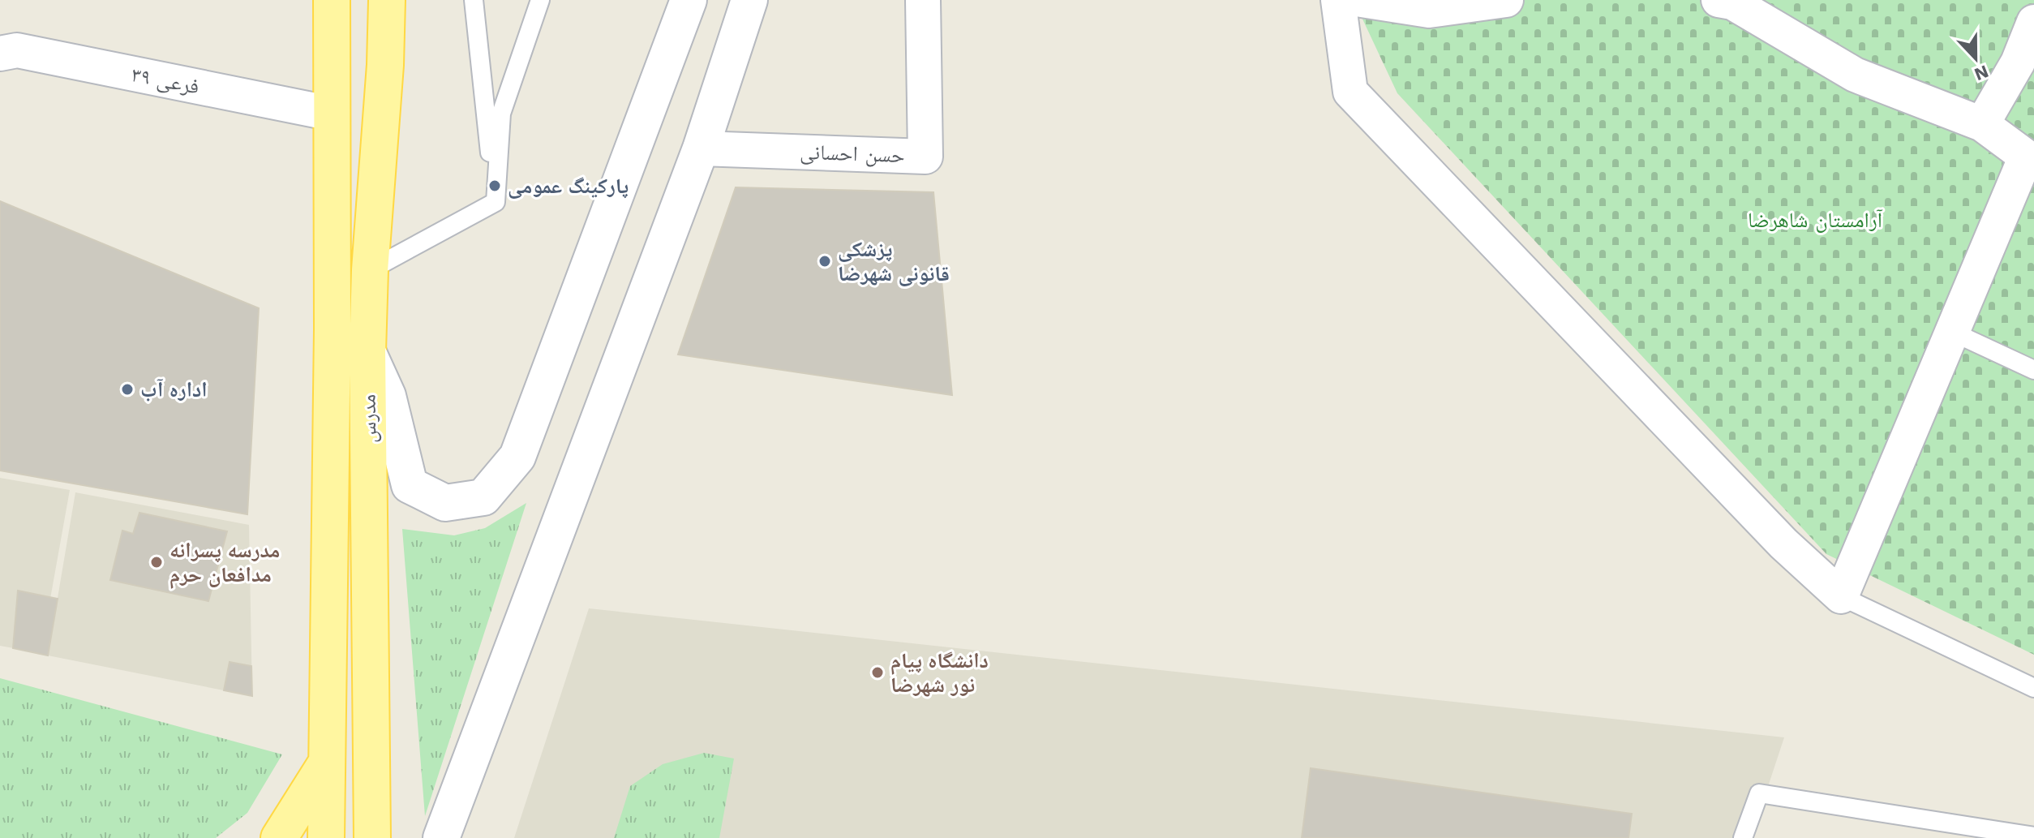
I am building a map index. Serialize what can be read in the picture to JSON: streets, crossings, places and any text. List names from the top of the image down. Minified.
{"streets":{"main road":["مدرس"],"street":["فرعی ۳۹","حسن احسانی"]},"crossings":[["فرعی ۳۹","مدرس"]],"parks":["آرامستان شاهرضا"],"places":["پارکینگ عمومی","پزشکی قانونی شهرضا","اداره آب","مدرسه پسرانه مدافعان حرم","دانشگاه پیام نور شهرضا"],"north":"bottom"}
